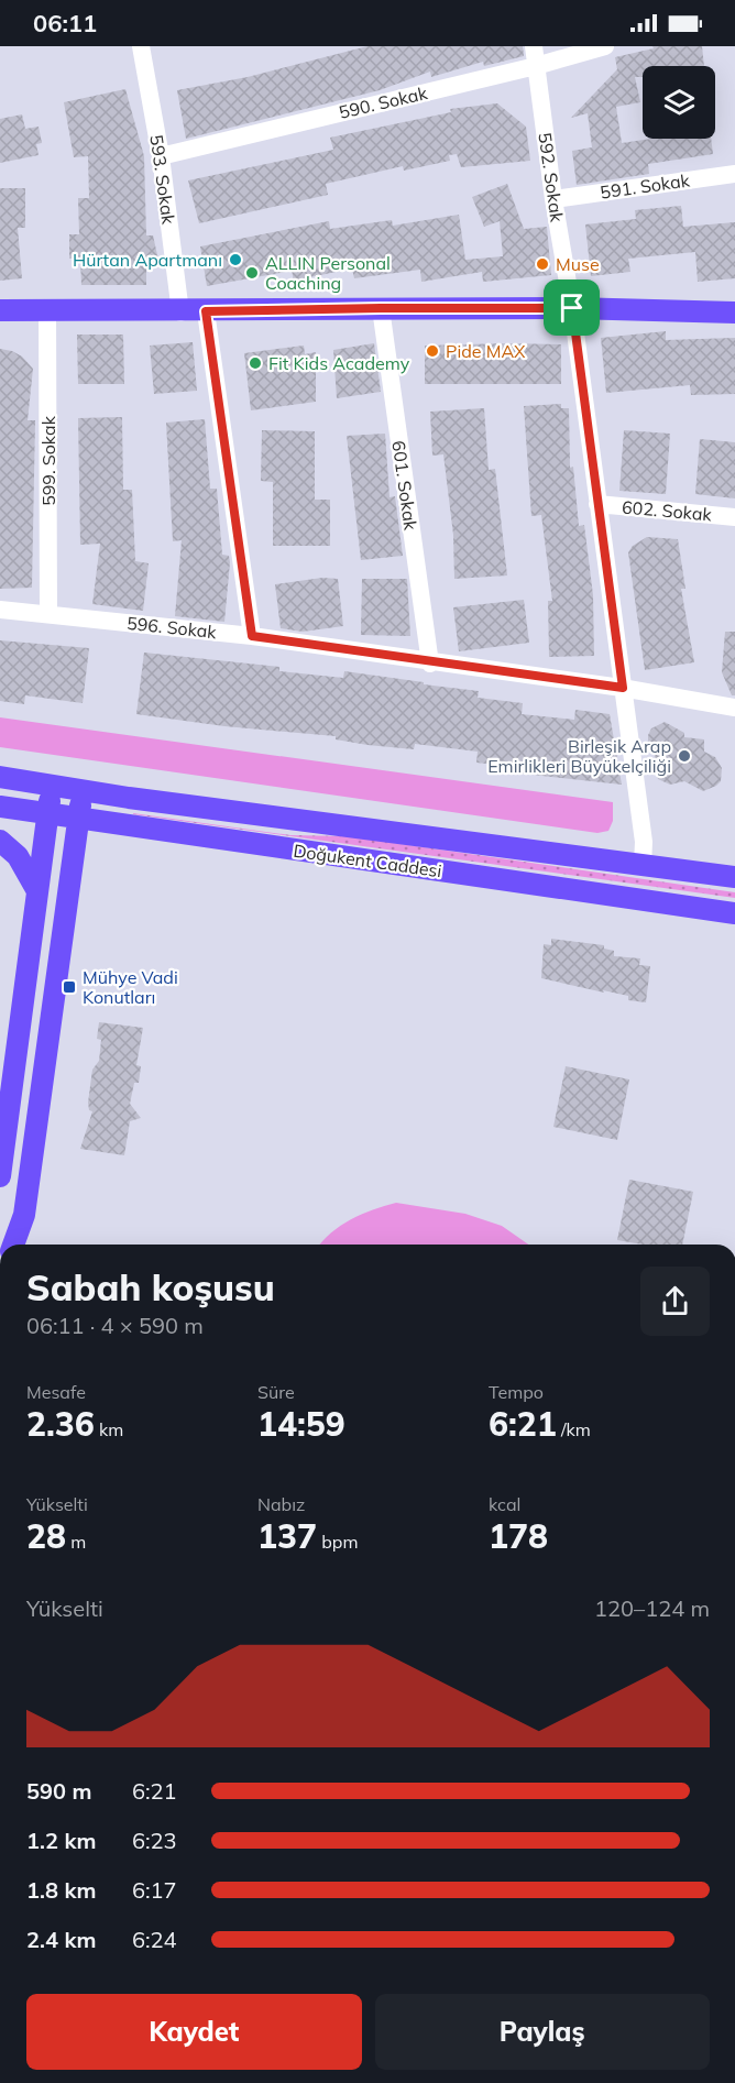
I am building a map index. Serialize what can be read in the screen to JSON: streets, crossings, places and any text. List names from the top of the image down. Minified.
{"streets":{"main road":["Doğukent Caddesi"],"street":["590. Sokak","592. Sokak","593. Sokak","591. Sokak","599. Sokak","601. Sokak","602. Sokak","596. Sokak"]},"crossings":[["590. Sokak","592. Sokak"],["590. Sokak","593. Sokak"],["592. Sokak","591. Sokak"],["592. Sokak","602. Sokak"],["599. Sokak","596. Sokak"],["601. Sokak","596. Sokak"],["602. Sokak","596. Sokak"],["602. Sokak","Doğukent Caddesi"]],"places":{"other":["Hürtan Apartmanı","Muse","ALLIN Personal Coaching","Pide MAX","Fit Kids Academy","Birleşik Arap Emirlikleri Büyükelçiliği"],"transit":["Mühye Vadi Konutları"]},"page":{"status":"06:11","heading":["Sabah koşusu","06:11 · 4 × 590 m"],"stats":[["Mesafe","2.36 km"],["Süre","14:59"],["Tempo","6:21 /km"],["Yükselti","28 m"],["Nabız","137 bpm"],["kcal","178"]],"chart":["Yükselti","120–124 m"],"list":[{"name":"590 m","note":"6:21"},{"name":"1.2 km","note":"6:23"},{"name":"1.8 km","note":"6:17"},{"name":"2.4 km","note":"6:24"}],"buttons":["Kaydet","Paylaş"]}}
